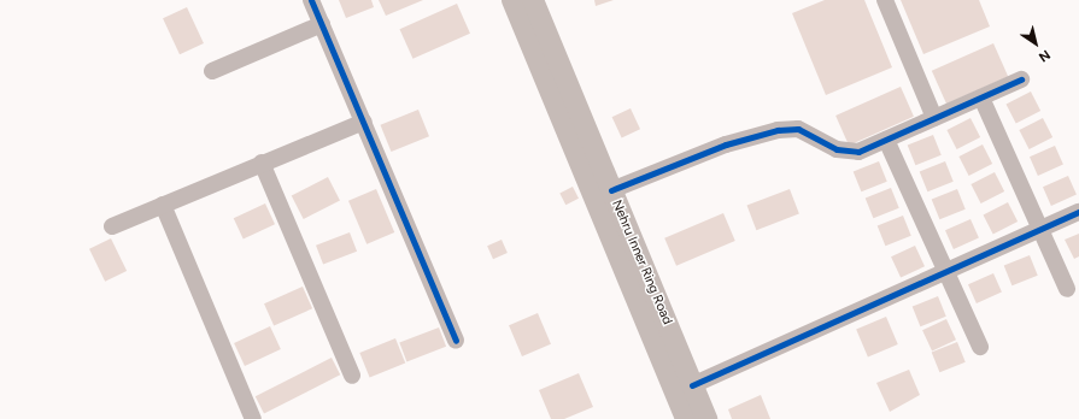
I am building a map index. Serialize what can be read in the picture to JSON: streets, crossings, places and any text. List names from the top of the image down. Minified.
{"streets":{"main road":["Nehru Inner Ring Road"]},"north":"bottom right"}
